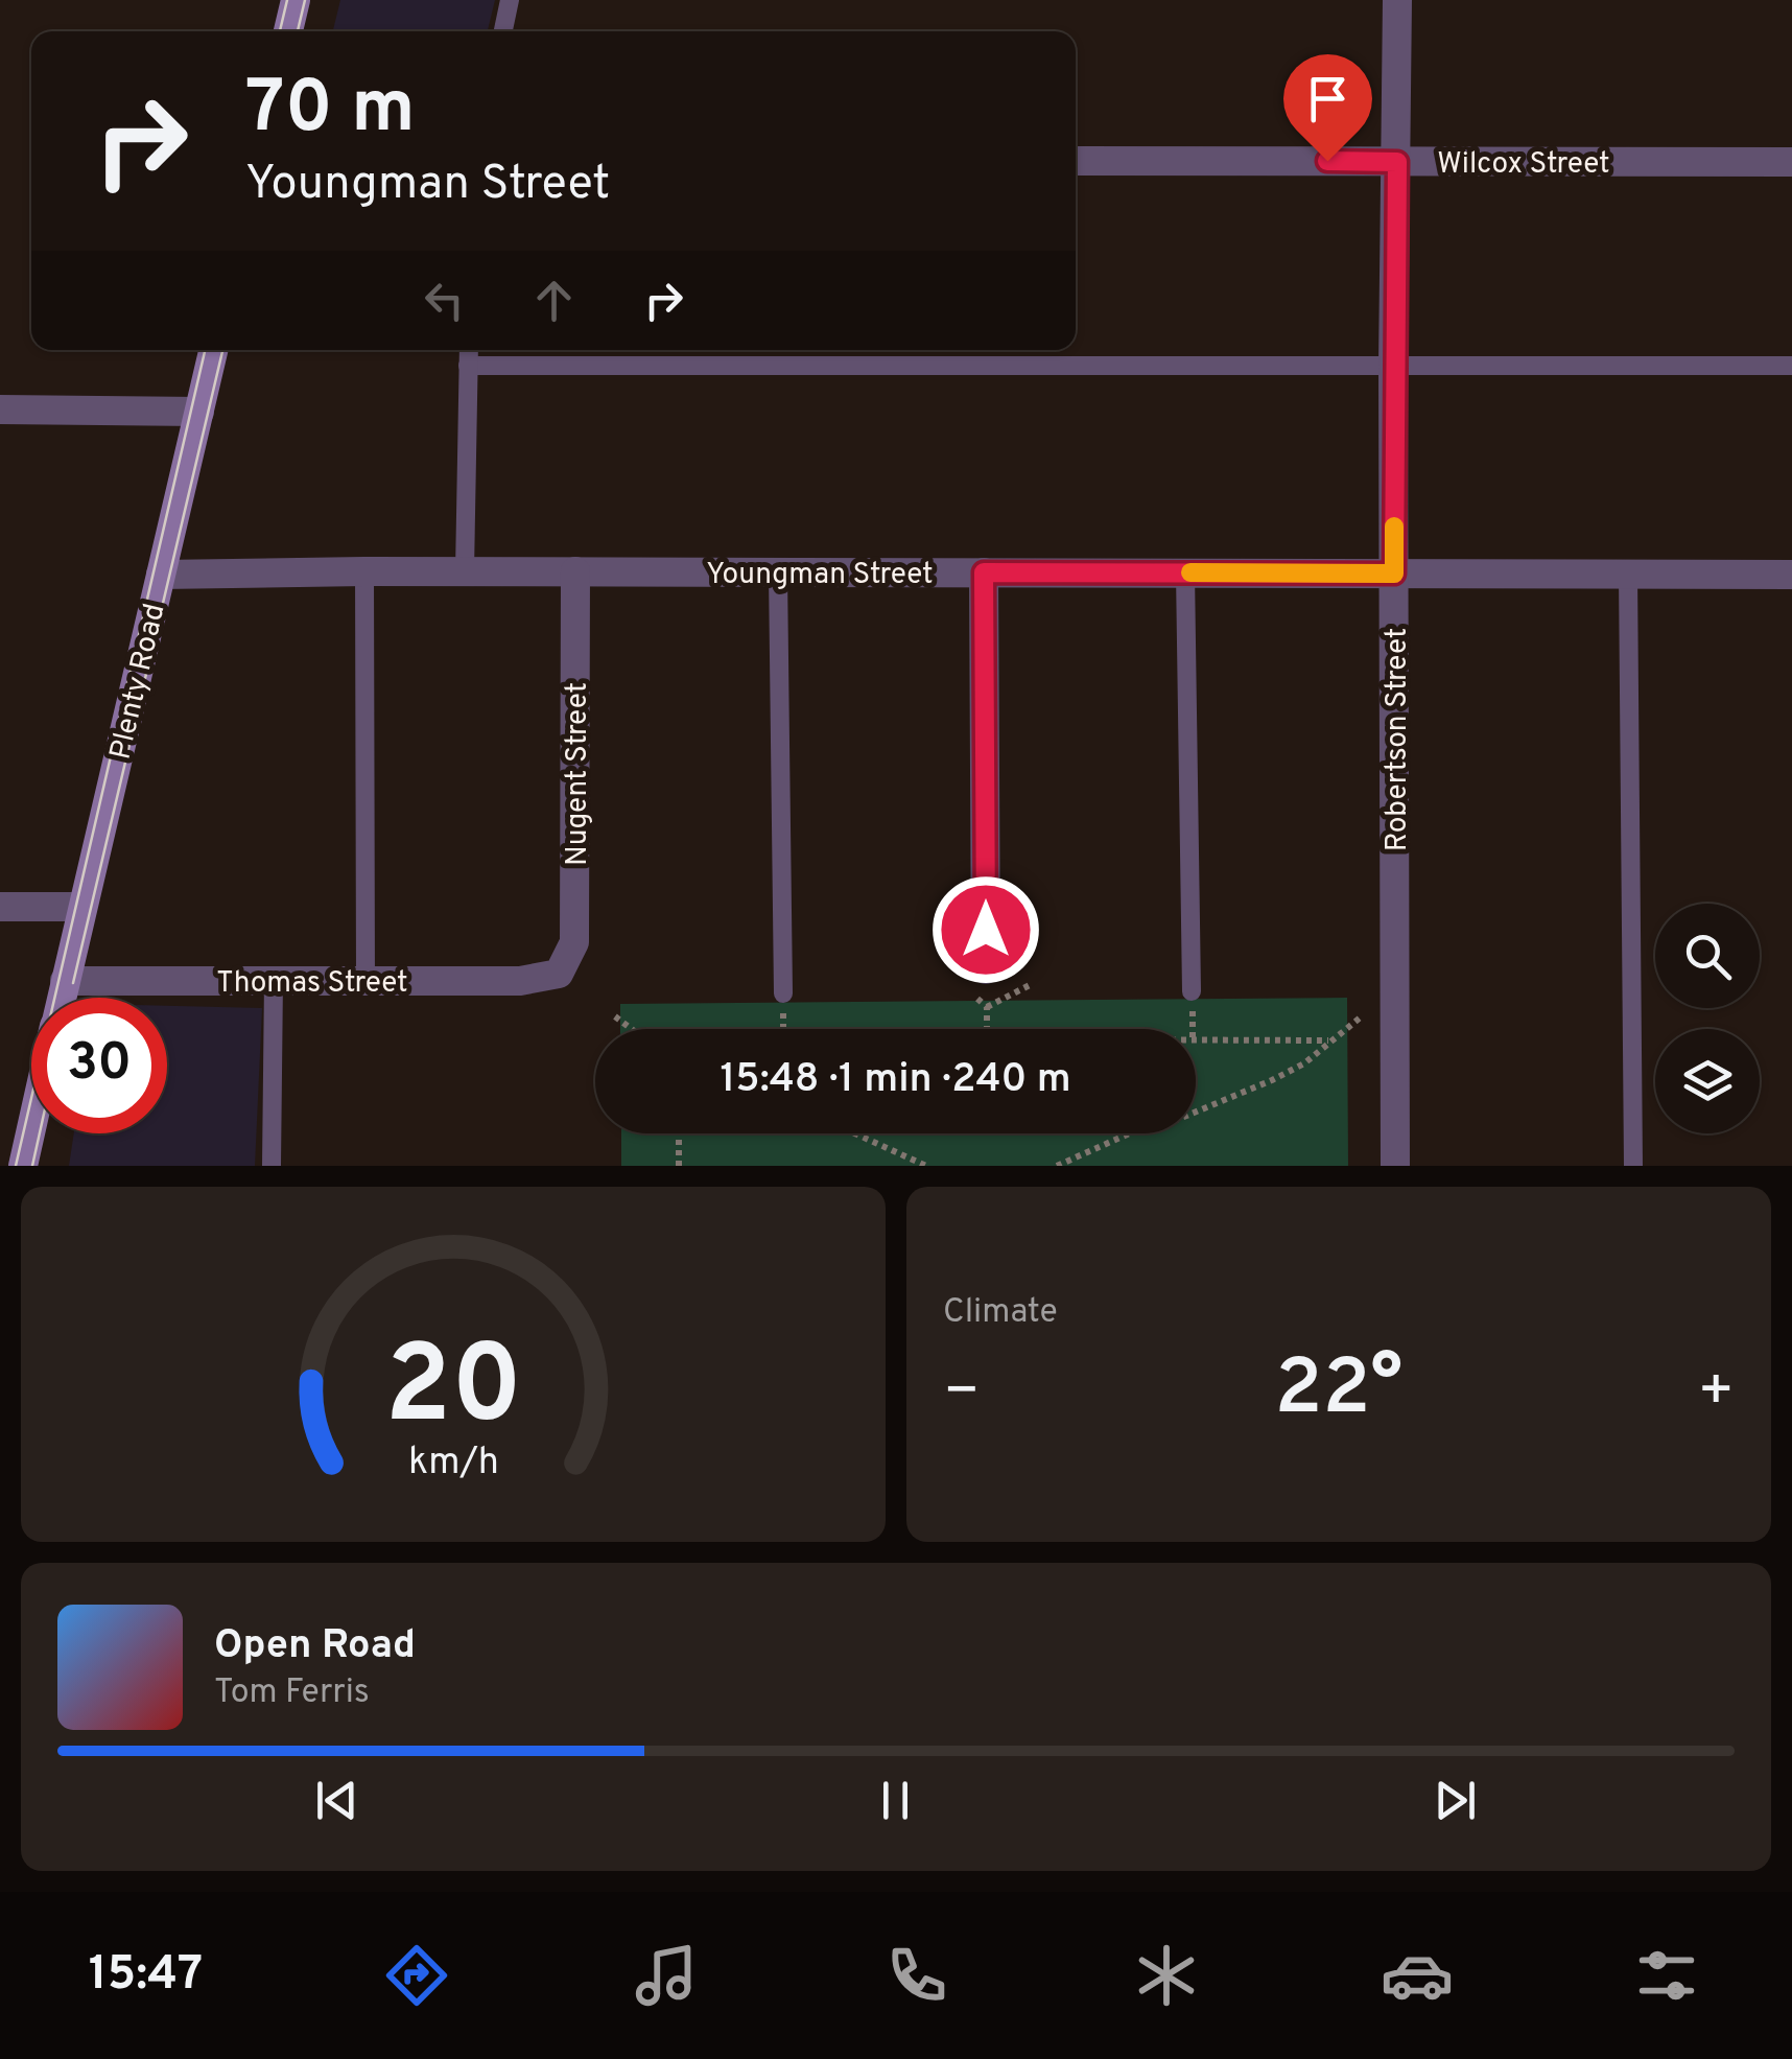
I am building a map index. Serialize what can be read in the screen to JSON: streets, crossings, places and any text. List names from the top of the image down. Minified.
{"streets":{"main road":["Plenty Road"],"street":["Wilcox Street","Youngman Street","Robertson Street","Nugent Street","Thomas Street"]},"crossings":[["Wilcox Street","Robertson Street"],["Youngman Street","Plenty Road"],["Youngman Street","Robertson Street"],["Youngman Street","Nugent Street"],["Plenty Road","Thomas Street"],["Nugent Street","Thomas Street"]],"page":{"turn":["70 m","Youngman Street"],"limit":"30","trip":"15:48 · 1 min · 240 m","tile":"Climate","heat":["−","22°","+"],"song":["Open Road","Tom Ferris"],"tabs":"15:47","gauge":["20","km/h"]}}
